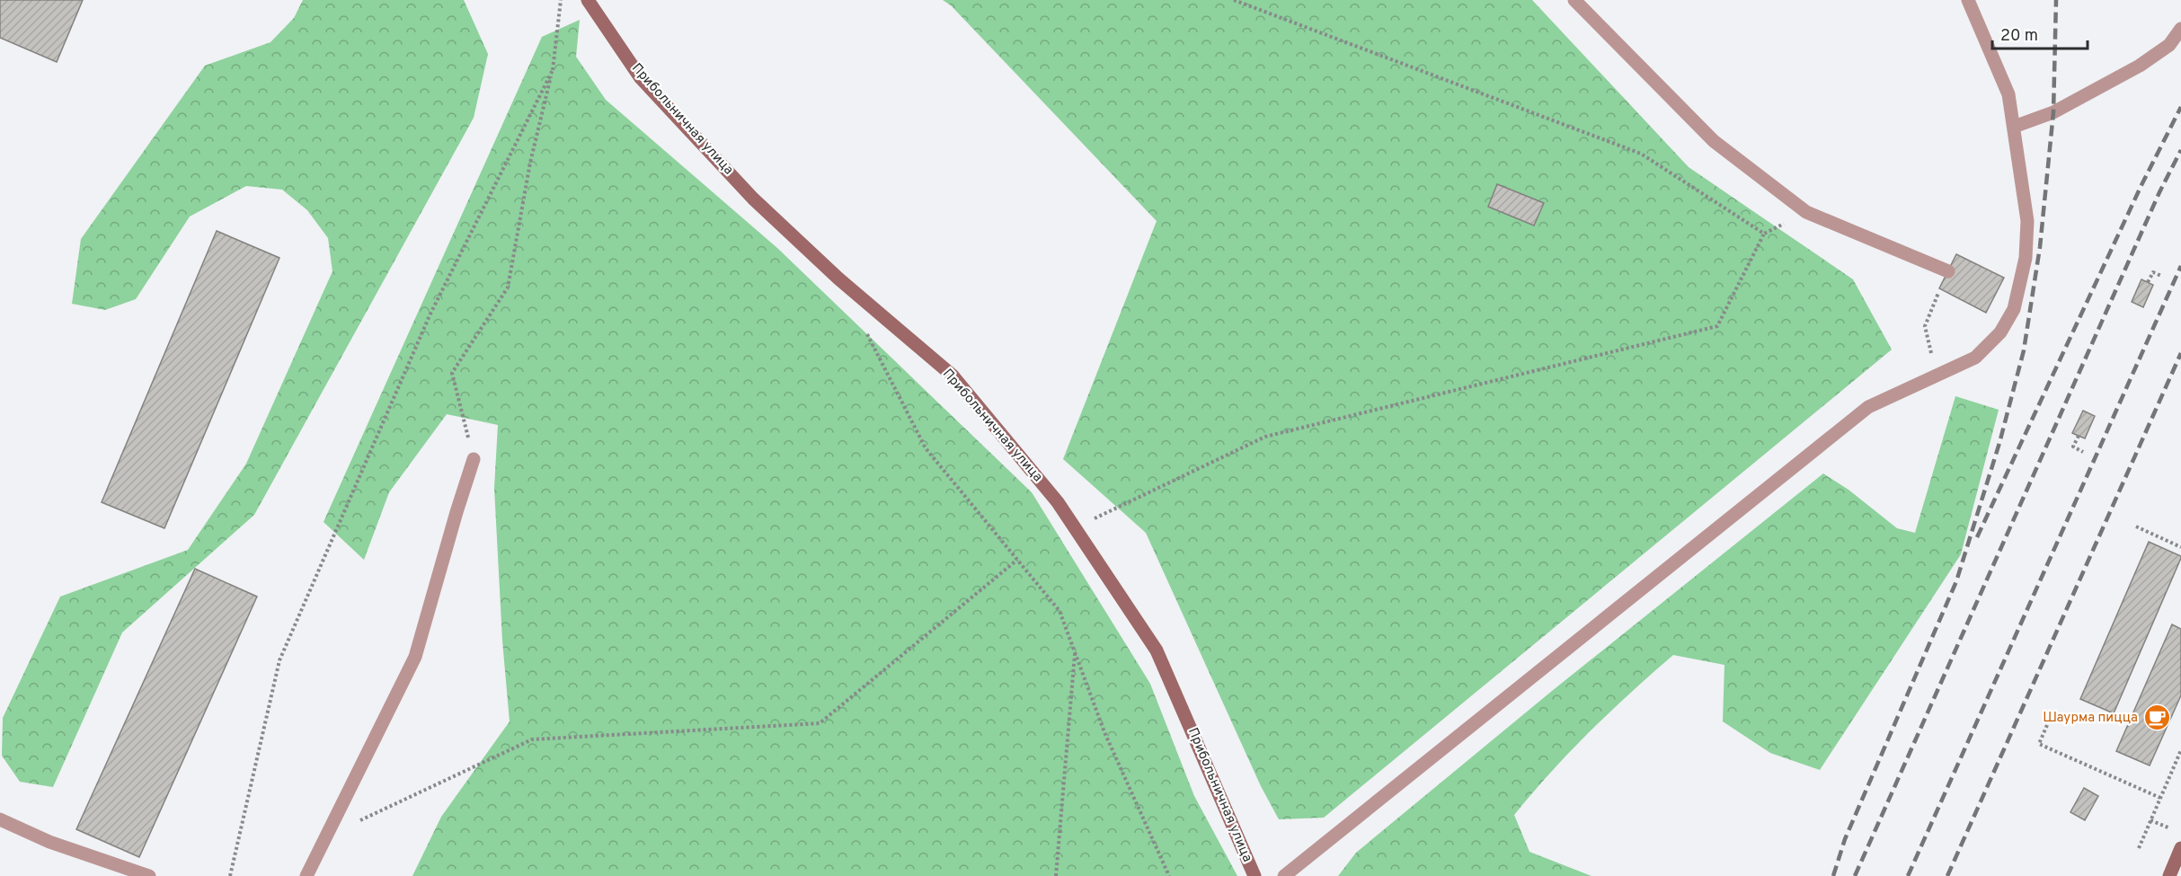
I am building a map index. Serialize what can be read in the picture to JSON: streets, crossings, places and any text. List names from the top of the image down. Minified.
{"streets":{"street":["Прибольничная улица"]},"places":{"cafe":["Шаурма пицца"]},"scale_bar":"20 m"}
